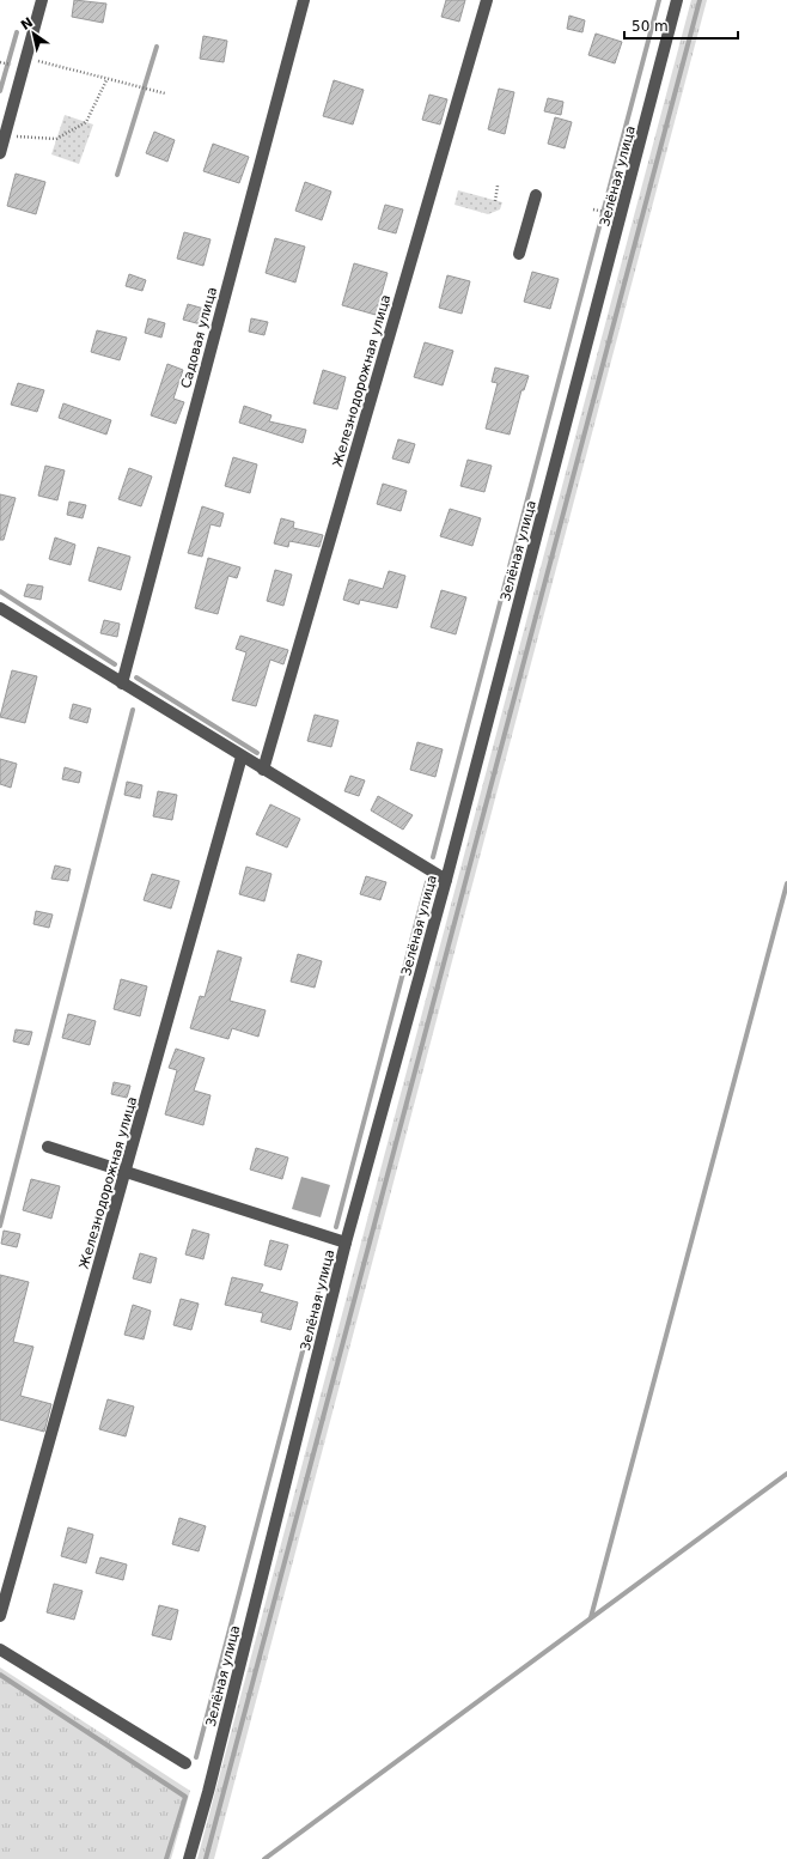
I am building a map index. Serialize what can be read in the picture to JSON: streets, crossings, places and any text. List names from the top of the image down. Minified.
{"streets":{"street":["Зелёная улица","Садовая улица","Железнодорожная улица"]},"scale_bar":"50 m","north":"top left"}
